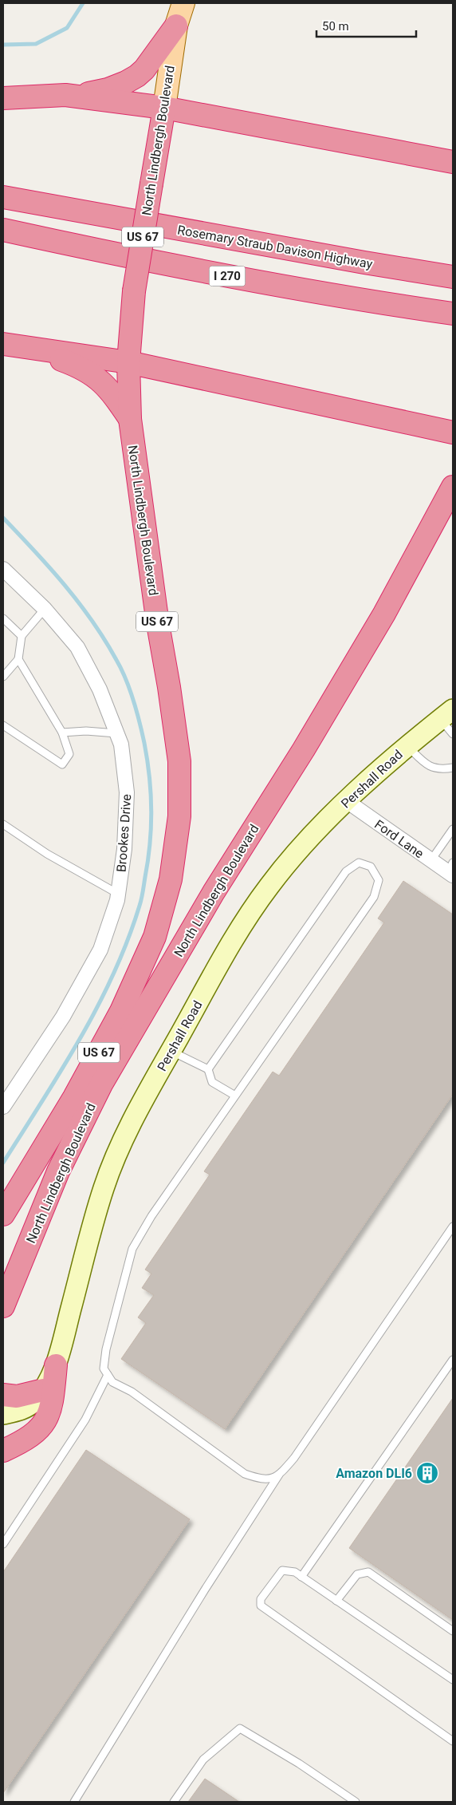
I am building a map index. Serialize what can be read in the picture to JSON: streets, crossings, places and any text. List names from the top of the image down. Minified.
{"streets":{"highway":["North Lindbergh Boulevard","US 67","Rosemary Straub Davison Highway","I 270"],"street":["Pershall Road","Brookes Drive","Ford Lane"]},"crossings":[["Pershall Road","Ford Lane"]],"places":{"building":["Amazon DLI6"]},"scale_bar":"50 m"}
